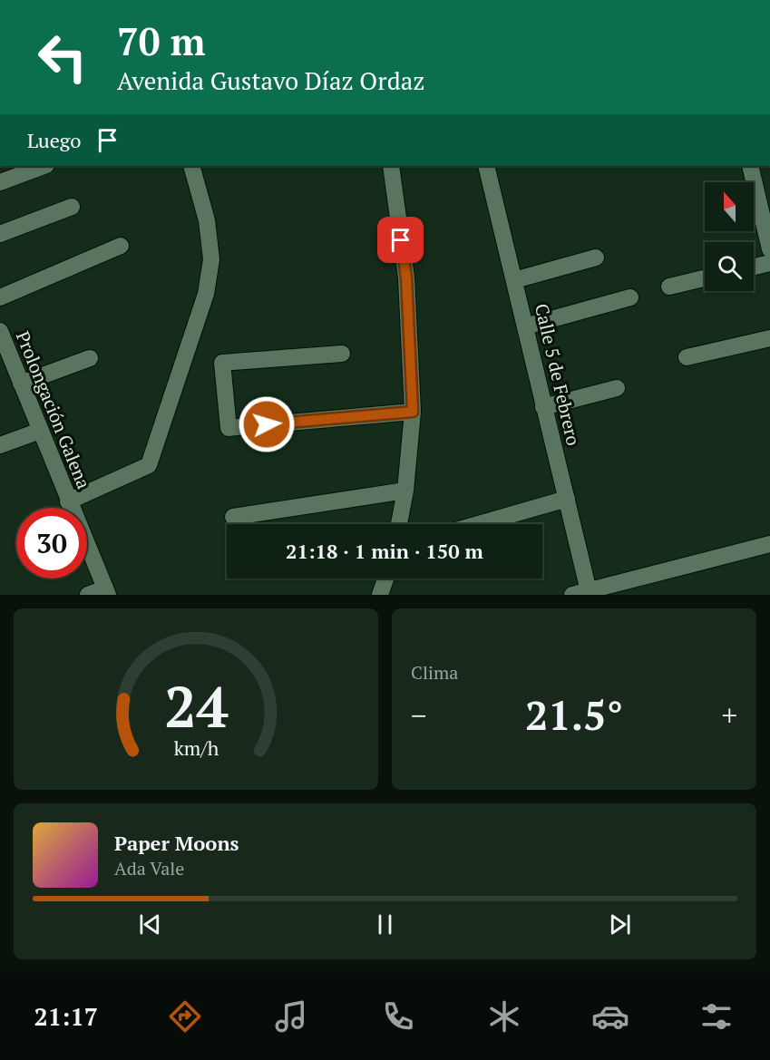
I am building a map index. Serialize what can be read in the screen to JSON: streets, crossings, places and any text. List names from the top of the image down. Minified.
{"streets":{"street":["Calle 5 de Febrero","Prolongación Galena"]},"north":"top","page":{"turn":["70 m","Avenida Gustavo Díaz Ordaz"],"then":"Luego","limit":"30","trip":"21:18 · 1 min · 150 m","tile":"Clima","heat":["−","21.5°","+"],"song":["Paper Moons","Ada Vale"],"tabs":"21:17","gauge":["24","km/h"]}}
